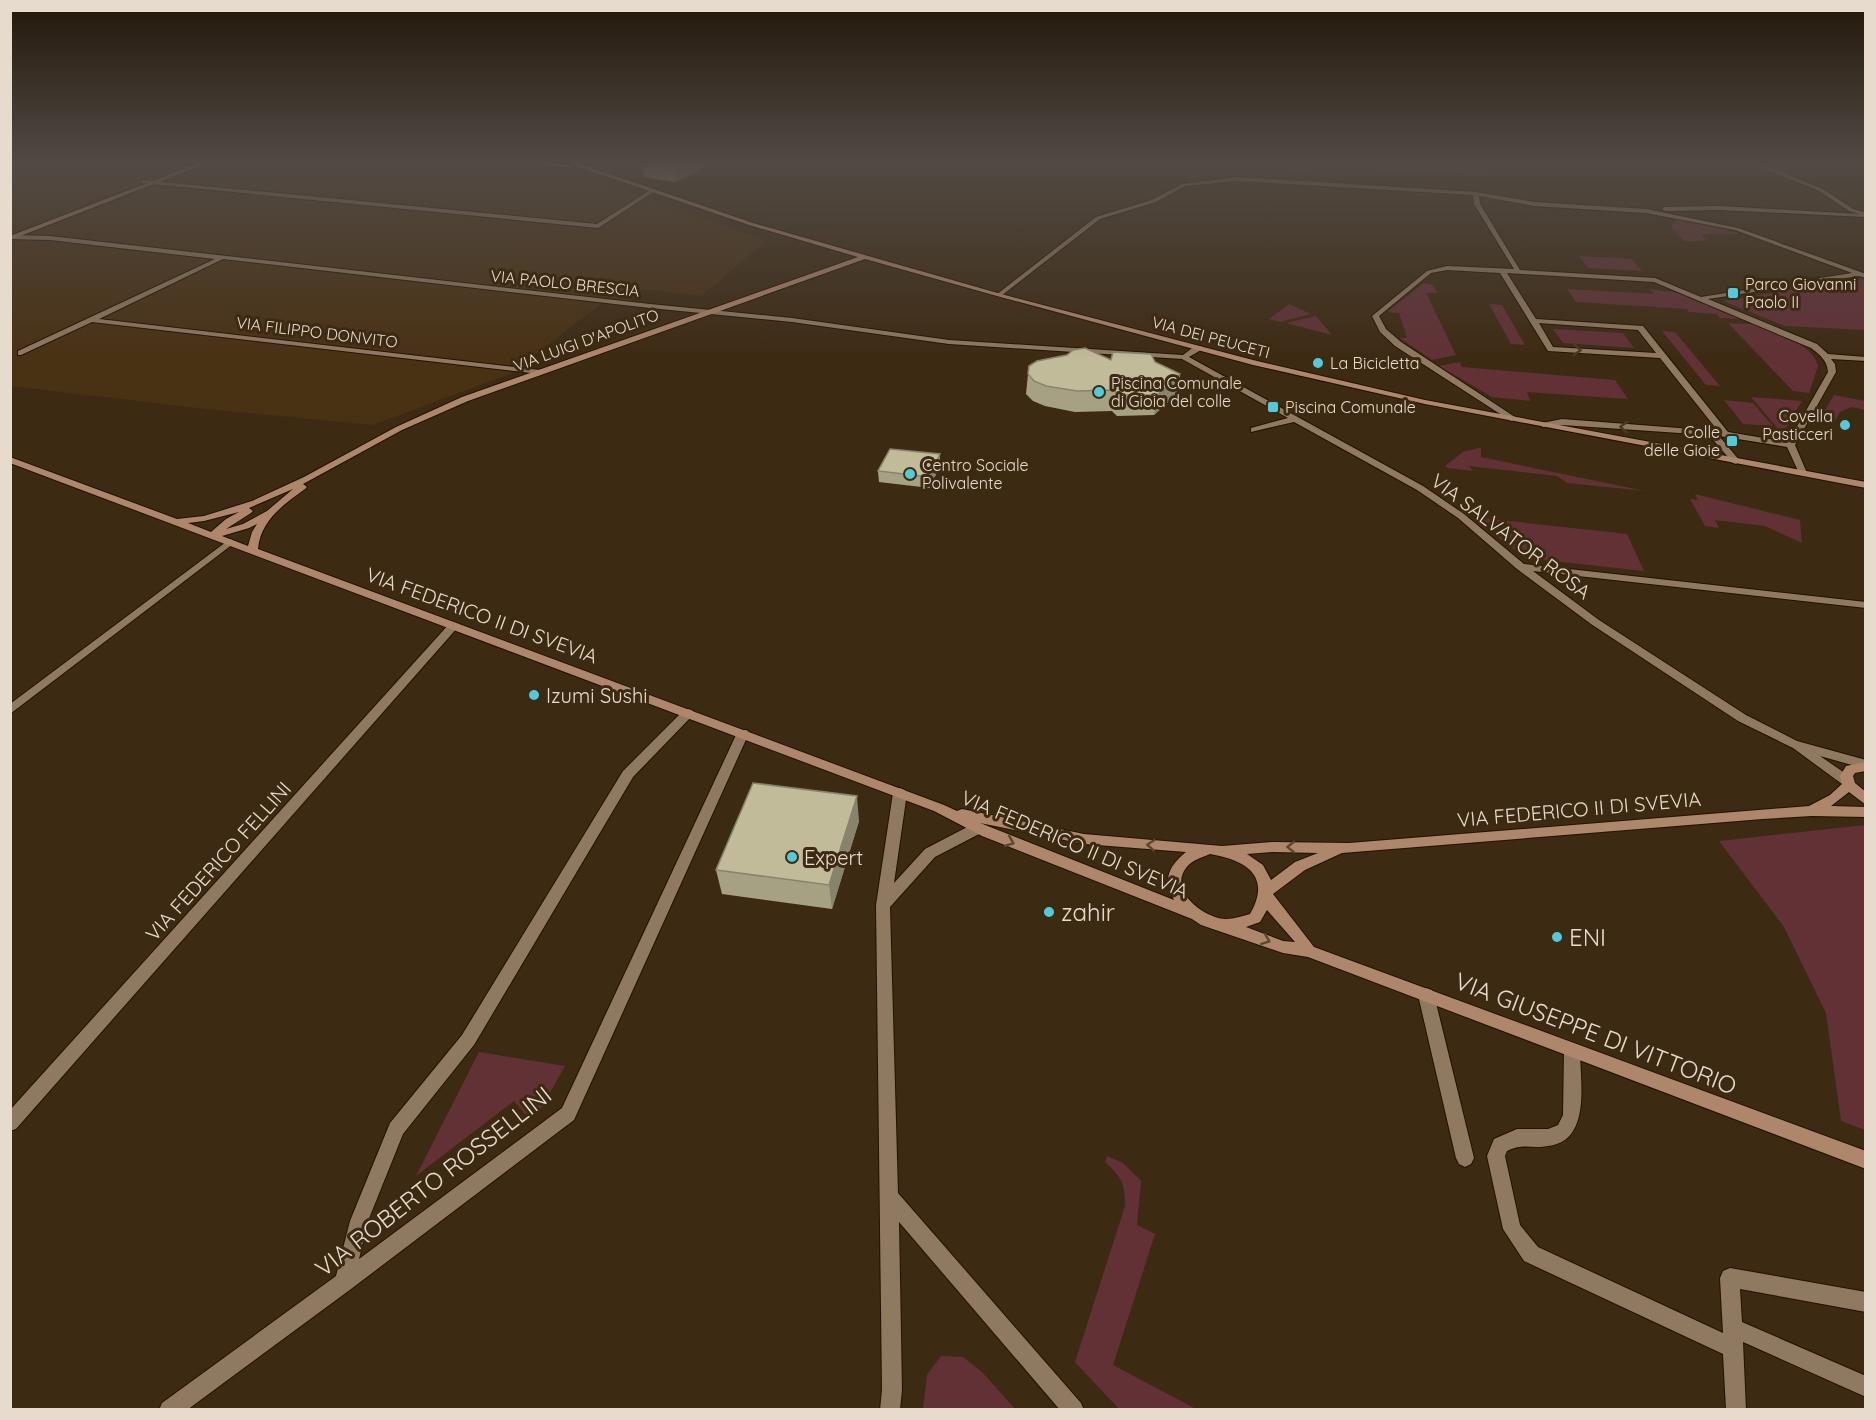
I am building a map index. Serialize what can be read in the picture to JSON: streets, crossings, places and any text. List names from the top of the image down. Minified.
{"streets":{"main road":["VIA DEI PEUCETI","VIA LUIGI D'APOLITO","VIA FEDERICO II DI SVEVIA","VIA GIUSEPPE DI VITTORIO"],"street":["VIA PAOLO BRESCIA","VIA FILIPPO DONVITO","VIA SALVATOR ROSA","VIA FEDERICO FELLINI","VIA ROBERTO ROSSELLINI"]},"crossings":[["VIA PAOLO BRESCIA","VIA LUIGI D'APOLITO"],["VIA PAOLO BRESCIA","VIA SALVATOR ROSA"],["VIA FILIPPO DONVITO","VIA LUIGI D'APOLITO"],["VIA DEI PEUCETI","VIA LUIGI D'APOLITO"],["VIA LUIGI D'APOLITO","VIA FEDERICO II DI SVEVIA"],["VIA FEDERICO II DI SVEVIA","VIA FEDERICO FELLINI"],["VIA FEDERICO II DI SVEVIA","VIA GIUSEPPE DI VITTORIO"],["VIA FEDERICO II DI SVEVIA","VIA ROBERTO ROSSELLINI"]],"places":{"transit":["Parco Giovanni Paolo II","Piscina Comunale","Colle delle Gioie"],"other":["La Bicicletta","Piscina Comunale di Gioia del colle","Covella Pasticceri","Centro Sociale Polivalente","Izumi Sushi","Expert","zahir","ENI"]}}
